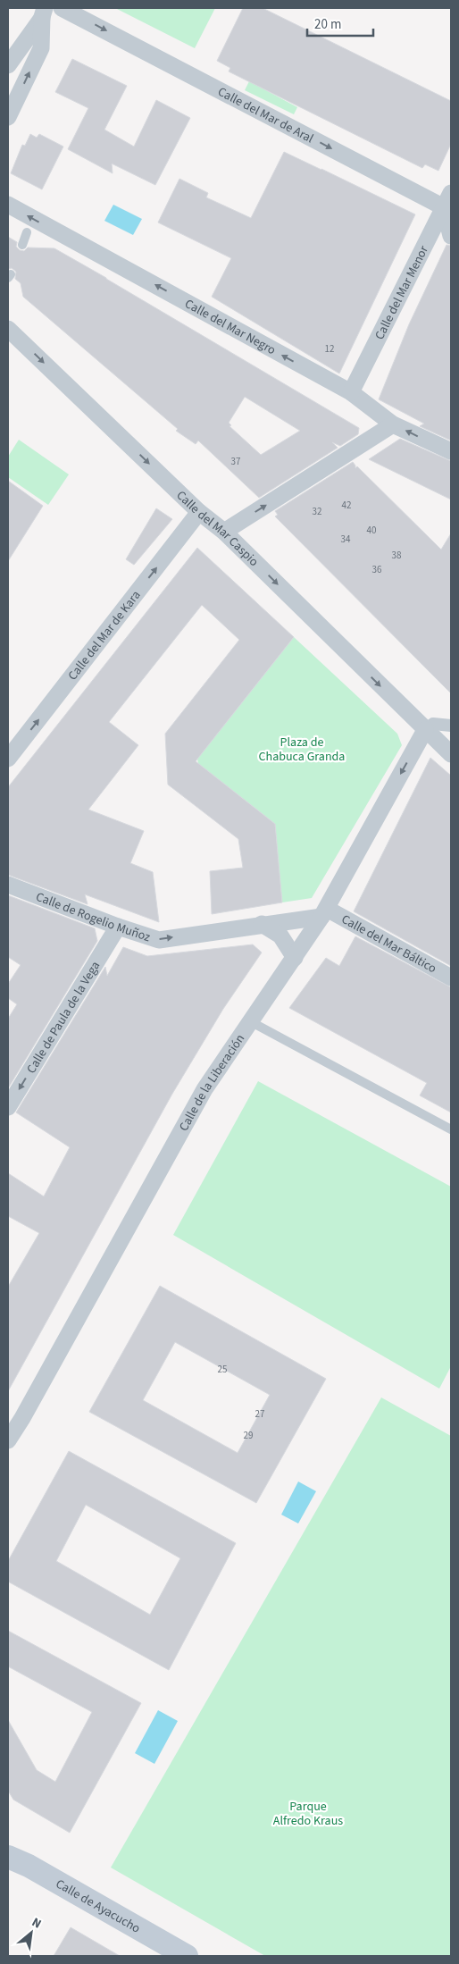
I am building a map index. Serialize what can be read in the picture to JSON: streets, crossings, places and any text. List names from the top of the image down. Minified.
{"streets":{"main road":["Calle de Ayacucho"],"street":["Calle del Mar de Aral","Calle del Mar Menor","Calle del Mar Negro","Calle del Mar Caspio","Calle del Mar de Kara","Calle de Rogelio Muñoz","Calle del Mar Báltico","Calle de Paula de la Vega","Calle de la Liberación"]},"crossings":[["Calle del Mar de Aral","Calle del Mar Menor"],["Calle del Mar Menor","Calle del Mar Negro"],["Calle del Mar Caspio","Calle del Mar de Kara"],["Calle del Mar Caspio","Calle de la Liberación"],["Calle de Rogelio Muñoz","Calle del Mar Báltico"],["Calle de Rogelio Muñoz","Calle de Paula de la Vega"],["Calle de Rogelio Muñoz","Calle de la Liberación"],["Calle del Mar Báltico","Calle de la Liberación"]],"one_way":["Calle del Mar de Aral","Calle del Mar Negro","Calle del Mar Caspio","Calle del Mar de Kara","Calle de Rogelio Muñoz","Calle de Paula de la Vega"],"parks":["Plaza de Chabuca Granda","Parque Alfredo Kraus"],"house_numbers":["12","37","42","32","40","34","38","36","25","27","29"],"scale_bar":"20 m","north":"top right"}
